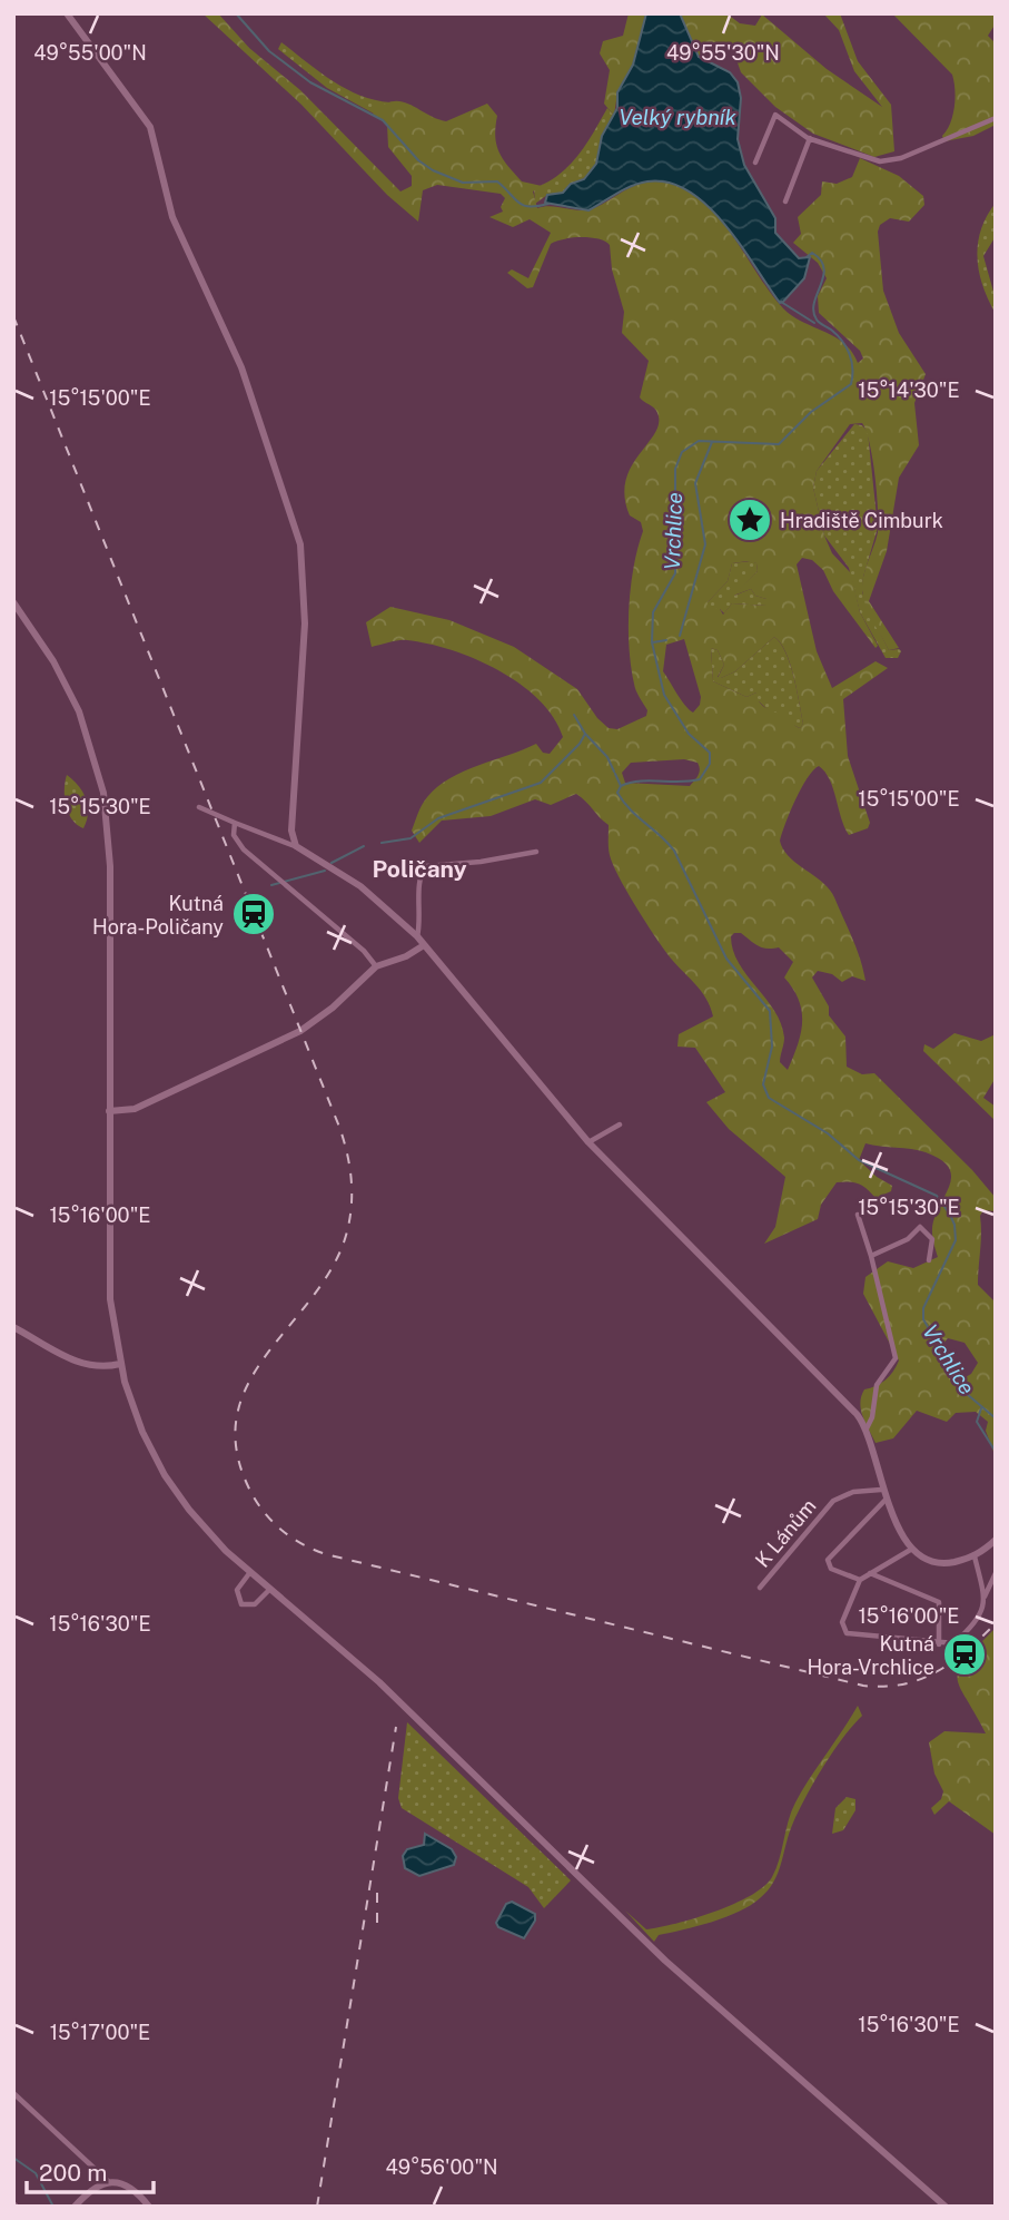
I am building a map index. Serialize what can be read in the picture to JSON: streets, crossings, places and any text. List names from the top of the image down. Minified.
{"streets":{"street":["K Lánům"]},"districts":["Poličany"],"water":["Velký rybník","Vrchlice"],"places":{"place":["Hradiště Cimburk"],"station":["Kutná Hora-Poličany","Kutná Hora-Vrchlice"]},"scale_bar":"200 m","coordinates":["49°55'00\"N","49°55'30\"N","15°14'30\"E","15°15'00\"E","15°15'30\"E","15°16'00\"E","15°16'30\"E","15°17'00\"E","49°56'00\"N"]}
